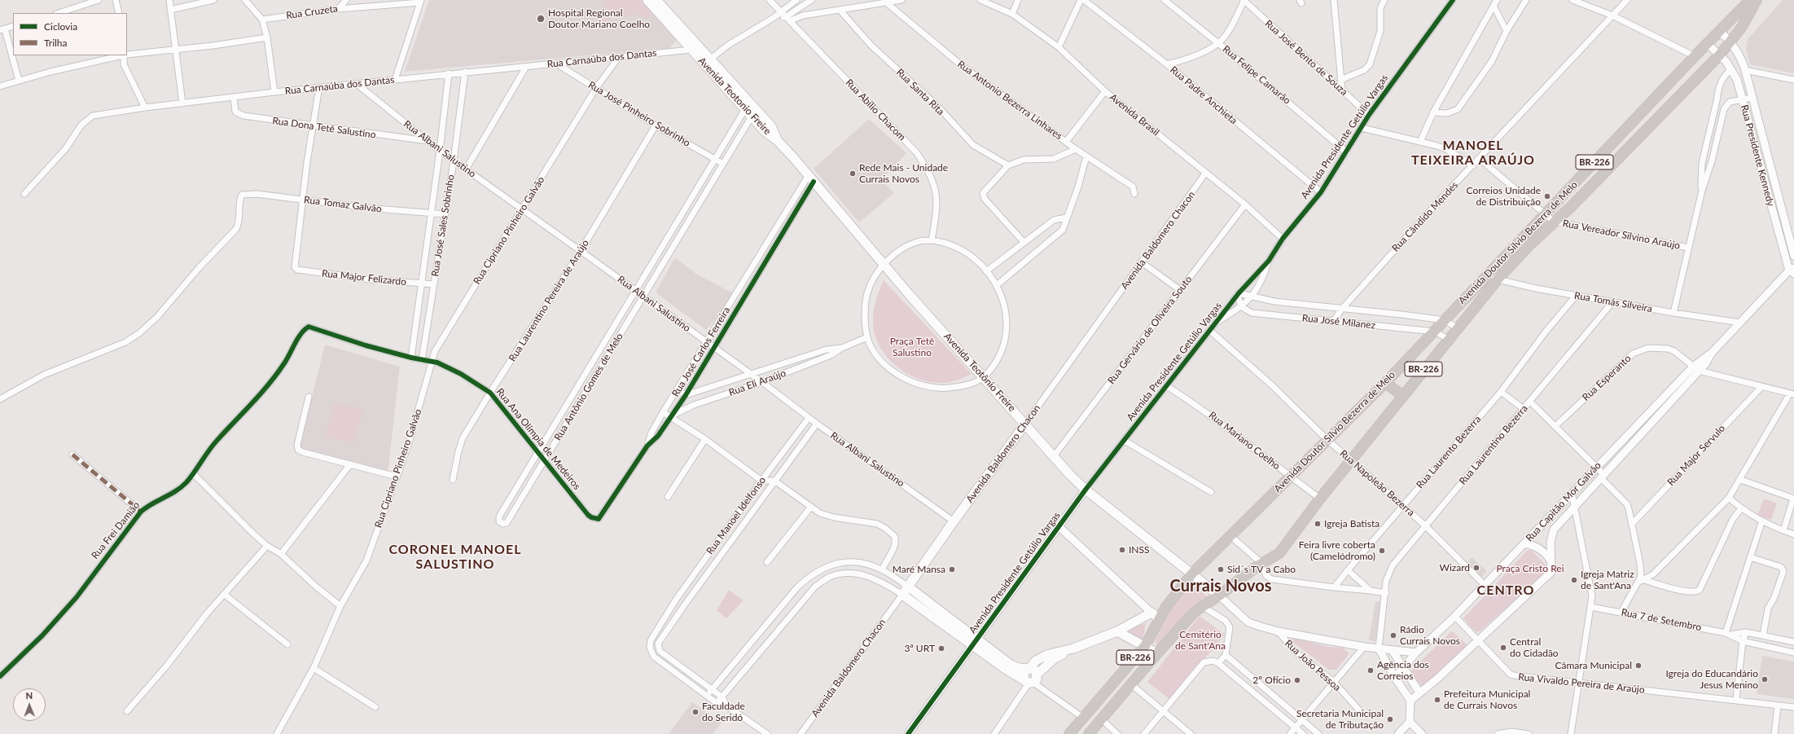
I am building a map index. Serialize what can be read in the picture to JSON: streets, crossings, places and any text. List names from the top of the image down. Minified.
{"streets":{"highway":["BR-226","Avenida Doutor Sílvio Bezerra de Melo"],"main road":["Avenida Teotonio Freire","Avenida Baldomero Chacon","Avenida Teotônio Freire"],"street":["Rua Cruzeta","Rua José Bento de Souza","Rua Carnaúba dos Dantas","Rua Felipe Camarão","Rua Santa Rita","Rua Padre Anchieta","Rua Antonio Bezerra Linhares","Rua Abílio Chacom","Rua José Pinheiro Sobrinho","Avenida Brasil","Rua Dona Tetê Salustino","Avenida Presidente Getúlio Vargas","Rua Albani Salustino","Rua Presidente Kennedy","Rua Tomaz Galvão","Rua Cândido Mendes","Rua José Sales Sobrinho","Rua Cipriano Pinheiro Galvão","Rua Vereador Silvino Araújo","Rua Major Felizardo","Rua Laurentino Pereira de Araújo","Rua Tomás Silveira","Rua José Milanez","Rua Gervário de Oliveira Souto","Rua José Carlos Ferreira","Rua Esperanto","Rua Eli Araújo","Rua Antônio Gomes de Melo","Rua Ana Olímpia de Medeiros","Rua Mariano Coelho","Rua Laurentino Bezerra","Rua Laurento Bezerra","Rua Major Servulo","Rua Napoleão Bezerra","Rua Capitão Mor Galvão","Rua Manoel Idelfonso","Rua Frei Damião","Rua 7 de Setembro","Rua João Pessoa","Rua Vivaldo Pereira de Araújo"]},"crossings":[["Rua José Bento de Souza","Avenida Presidente Getúlio Vargas"],["Rua Carnaúba dos Dantas","Avenida Teotonio Freire"],["Rua Carnaúba dos Dantas","Rua José Pinheiro Sobrinho"],["Rua Carnaúba dos Dantas","Rua Dona Tetê Salustino"],["Rua Carnaúba dos Dantas","Rua Albani Salustino"],["Rua Carnaúba dos Dantas","Rua José Sales Sobrinho"],["Rua Carnaúba dos Dantas","Rua Cipriano Pinheiro Galvão"],["Rua Felipe Camarão","Avenida Presidente Getúlio Vargas"],["Rua Padre Anchieta","Avenida Presidente Getúlio Vargas"],["Avenida Teotonio Freire","Avenida Teotônio Freire"],["Avenida Teotonio Freire","Rua Antônio Gomes de Melo"],["Rua José Pinheiro Sobrinho","Rua Cipriano Pinheiro Galvão"],["Rua José Pinheiro Sobrinho","Rua Laurentino Pereira de Araújo"],["Rua José Pinheiro Sobrinho","Rua Antônio Gomes de Melo"],["Avenida Brasil","Avenida Presidente Getúlio Vargas"],["Avenida Brasil","Avenida Baldomero Chacon"],["Avenida Brasil","Rua Gervário de Oliveira Souto"],["Rua Dona Tetê Salustino","Rua Albani Salustino"],["Avenida Presidente Getúlio Vargas","Rua José Milanez"],["Avenida Presidente Getúlio Vargas","Avenida Teotônio Freire"],["Avenida Presidente Getúlio Vargas","Rua Mariano Coelho"],["Avenida Presidente Getúlio Vargas","Rua Napoleão Bezerra"],["Rua Albani Salustino","Rua José Sales Sobrinho"],["Rua Albani Salustino","Rua Cipriano Pinheiro Galvão"],["Rua Albani Salustino","Avenida Baldomero Chacon"],["Rua Albani Salustino","Rua Laurentino Pereira de Araújo"],["Rua Albani Salustino","Rua José Carlos Ferreira"],["Rua Albani Salustino","Rua Eli Araújo"],["Rua Albani Salustino","Rua Antônio Gomes de Melo"],["Rua Albani Salustino","Rua Manoel Idelfonso"],["Rua Presidente Kennedy","Avenida Doutor Sílvio Bezerra de Melo"],["Rua Presidente Kennedy","Rua Capitão Mor Galvão"],["Rua Tomaz Galvão","Rua José Sales Sobrinho"],["Rua Tomaz Galvão","Rua Major Felizardo"],["Rua Cândido Mendes","Rua Vereador Silvino Araújo"],["Rua Cândido Mendes","Rua José Milanez"],["Rua José Sales Sobrinho","Rua Major Felizardo"],["Rua José Sales Sobrinho","Rua Ana Olímpia de Medeiros"],["Rua Cipriano Pinheiro Galvão","Rua Ana Olímpia de Medeiros"],["Rua Vereador Silvino Araújo","Avenida Doutor Sílvio Bezerra de Melo"],["Avenida Baldomero Chacon","Avenida Teotônio Freire"],["Avenida Doutor Sílvio Bezerra de Melo","Rua Tomás Silveira"],["Avenida Doutor Sílvio Bezerra de Melo","Rua José Milanez"],["Avenida Doutor Sílvio Bezerra de Melo","Avenida Teotônio Freire"],["Avenida Doutor Sílvio Bezerra de Melo","Rua Mariano Coelho"],["Avenida Doutor Sílvio Bezerra de Melo","Rua Napoleão Bezerra"],["Avenida Doutor Sílvio Bezerra de Melo","Rua João Pessoa"],["Rua Laurentino Pereira de Araújo","Rua Ana Olímpia de Medeiros"],["Rua Tomás Silveira","Rua Laurentino Bezerra"],["Rua Tomás Silveira","Rua Laurento Bezerra"],["Rua Tomás Silveira","Rua Capitão Mor Galvão"],["Rua Gervário de Oliveira Souto","Avenida Teotônio Freire"],["Rua José Carlos Ferreira","Avenida Teotônio Freire"],["Rua José Carlos Ferreira","Rua Eli Araújo"],["Rua José Carlos Ferreira","Rua Ana Olímpia de Medeiros"],["Avenida Teotônio Freire","Rua João Pessoa"],["Rua Esperanto","Rua Capitão Mor Galvão"],["Rua Antônio Gomes de Melo","Rua Ana Olímpia de Medeiros"],["Rua Ana Olímpia de Medeiros","Rua Frei Damião"],["Rua Laurentino Bezerra","Rua Napoleão Bezerra"],["Rua Laurentino Bezerra","Rua João Pessoa"],["Rua Laurento Bezerra","Rua Napoleão Bezerra"],["Rua Napoleão Bezerra","Rua Capitão Mor Galvão"],["Rua Capitão Mor Galvão","Rua João Pessoa"],["Rua Capitão Mor Galvão","Rua Vivaldo Pereira de Araújo"]],"districts":["MANOEL TEIXEIRA ARAÚJO","CORONEL MANOEL SALUSTINO","Currais Novos","CENTRO"],"parks":["Praça Tetê Salustino","Praça Cristo Rei","Cemitério de Sant'Ana"],"places":["Hospital Regional Doutor Mariano Coelho","Rede Mais - Unidade Currais Novos","Correios Unidade de Distribuição","Igreja Batista","INSS","Feira livre coberta (Camelódromo)","Wizard","Maré Mansa","Sid´s TV a Cabo","Igreja Matriz de Sant'Ana","Rádio Currais Novos","Central do Cidadão","3ª URT","Câmara Municipal","Agência dos Correios","Igreja do Educandário Jesus Menino","2º Ofício","Prefeitura Municipal de Currais Novos","Faculdade do Seridó","Secretaria Municipal de Tributação"],"legend":["Ciclovia","Trilha"],"north":"top"}
